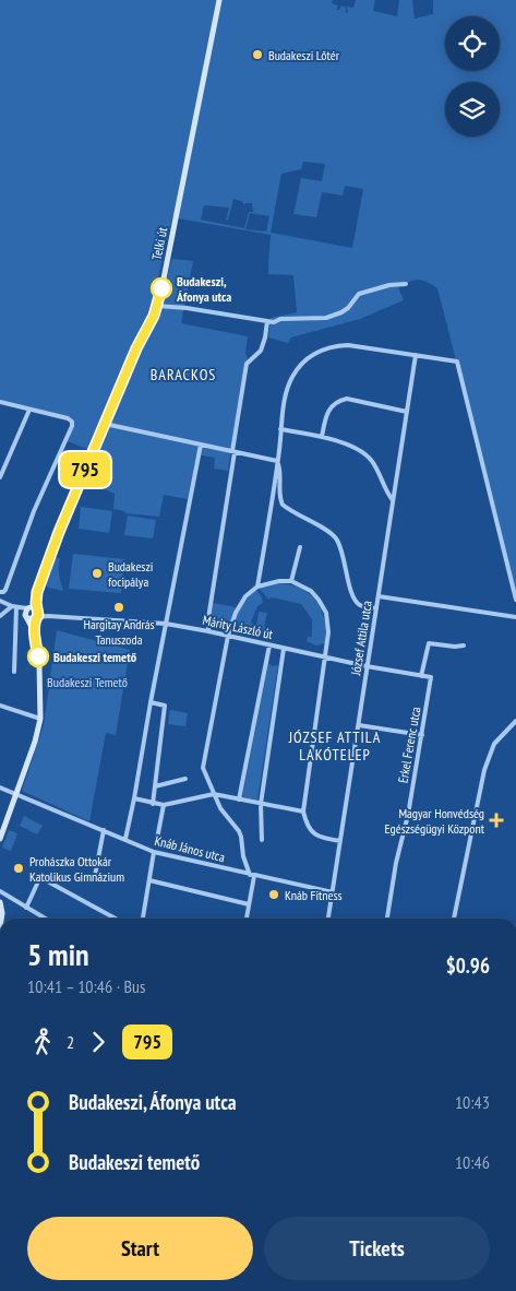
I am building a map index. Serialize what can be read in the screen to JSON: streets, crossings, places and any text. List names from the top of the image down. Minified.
{"streets":{"main road":["Telki út"],"street":["Márity László út","József Attila utca","Erkel Ferenc utca","Knáb János utca"]},"crossings":[["Telki út","Márity László út"],["Márity László út","József Attila utca"],["Márity László út","Erkel Ferenc utca"],["József Attila utca","Knáb János utca"]],"districts":["BARACKOS","JÓZSEF ATTILA LAKÓTELEP"],"parks":["Budakeszi Temető"],"places":{"other":["Budakeszi Lőtér","Budakeszi, Áfonya utca","Budakeszi focipálya","Hargitay András Tanuszoda","Budakeszi temető","Prohászka Ottokár Katolikus Gimnázium","Knáb Fitness"],"health":["Magyar Honvédség Egészségügyi Központ"]},"lines":["bus line 795"],"page":{"on_map":"795","heading":["5 min","10:41 – 10:46 · Bus","$0.96"],"legs":["2","795"],"list":[{"name":"Budakeszi, Áfonya utca","value":"10:43"},{"name":"Budakeszi temető","value":"10:46"}],"buttons":["Start","Tickets"]}}
